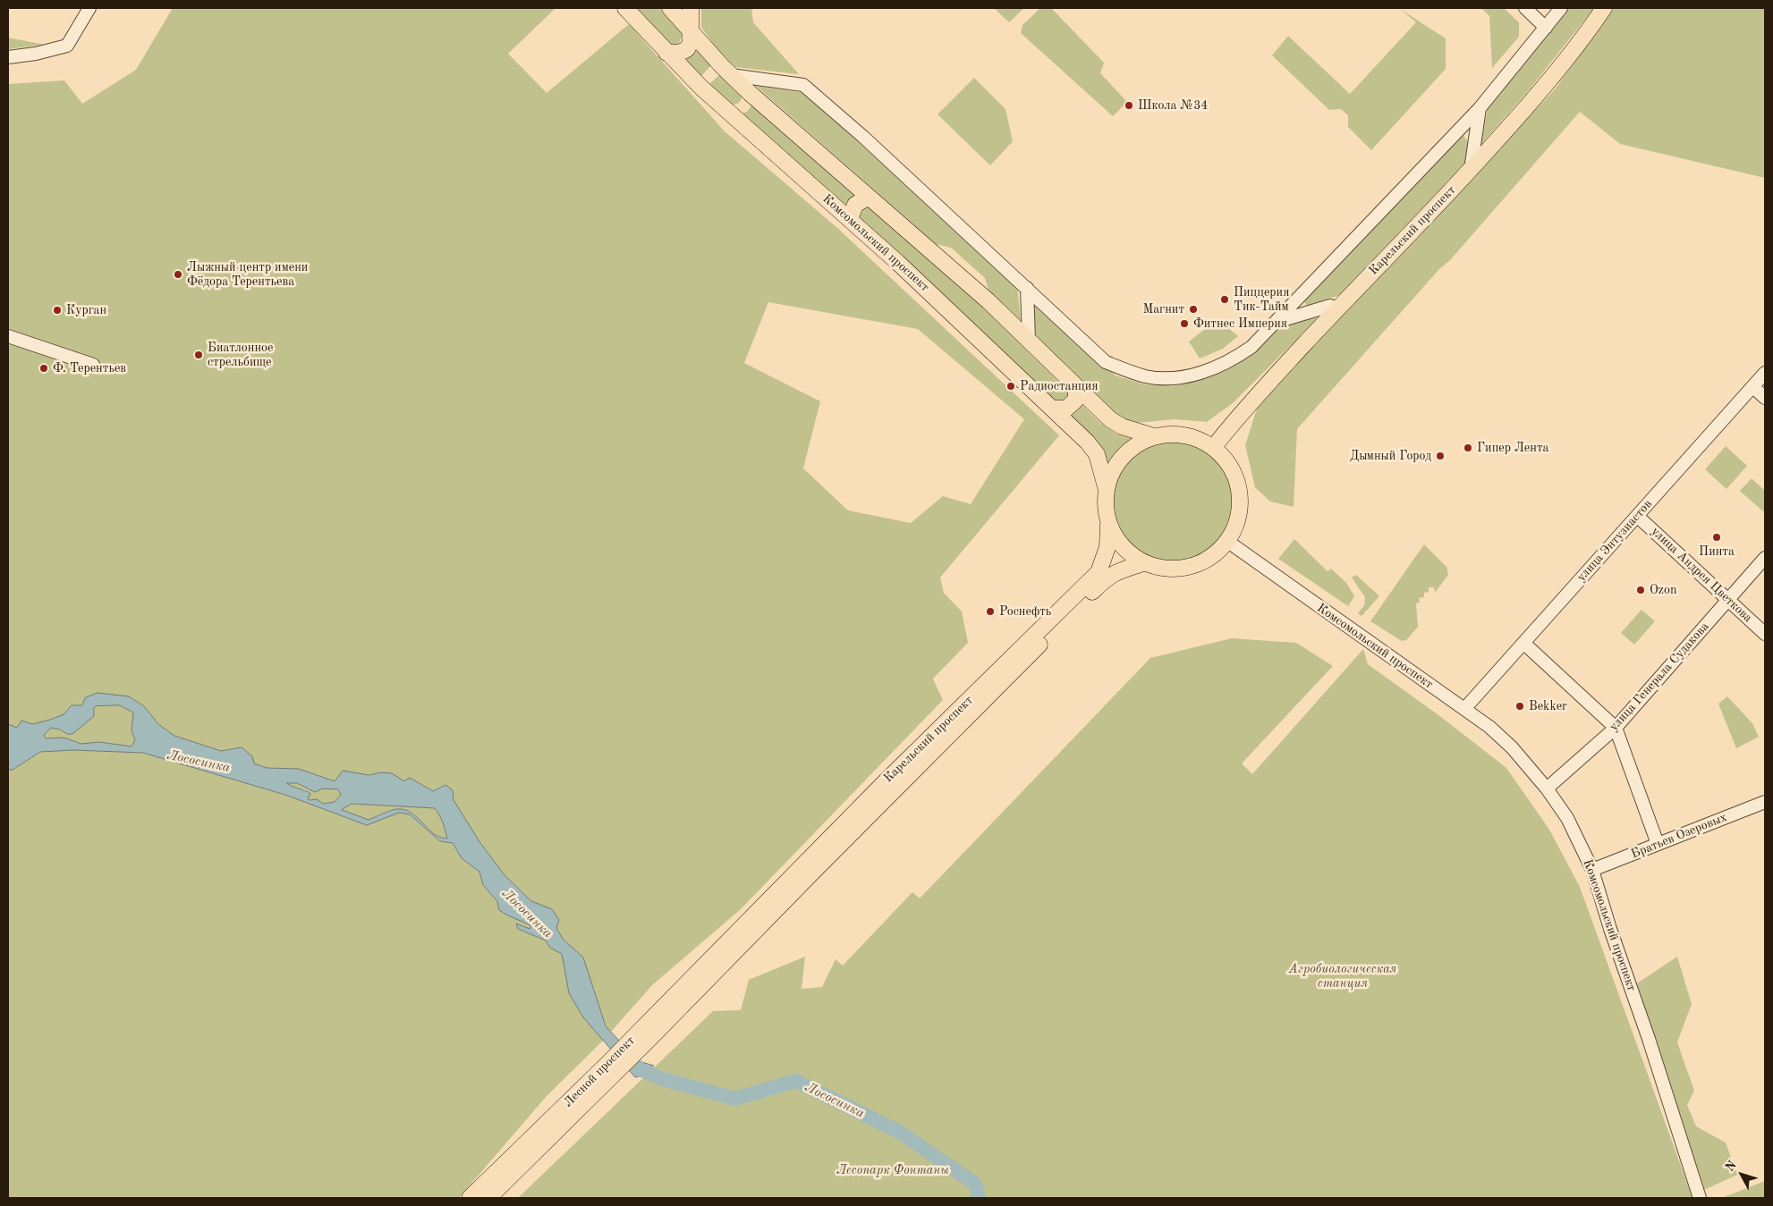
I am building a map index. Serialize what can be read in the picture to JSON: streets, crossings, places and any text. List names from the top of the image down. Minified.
{"streets":{"main road":["Карельский проспект","Комсомольский проспект","Лесной проспект"],"street":["улица Энтузиастов","улица Андрея Цветкова","улица Генерала Судакова","Братьев Озеровых"]},"crossings":[["Карельский проспект","Комсомольский проспект"],["Карельский проспект","Лесной проспект"],["Комсомольский проспект","улица Энтузиастов"],["Комсомольский проспект","улица Генерала Судакова"],["Комсомольский проспект","Братьев Озеровых"],["улица Энтузиастов","улица Андрея Цветкова"],["улица Андрея Цветкова","улица Генерала Судакова"]],"water":["Лососинка"],"parks":["Агробиологическая станция","Лесопарк Фонтаны"],"places":["Школа №34","Лыжный центр имени Фёдора Терентьева","Пиццерия Тик-Тайм","Магнит","Курган","Фитнес Империя","Биатлонное стрельбище","Ф. Терентьев","Радиостанция","Гипер Лента","Дымный Город","Пинта","Ozon","Роснефть","Bekker"],"north":"top left"}
